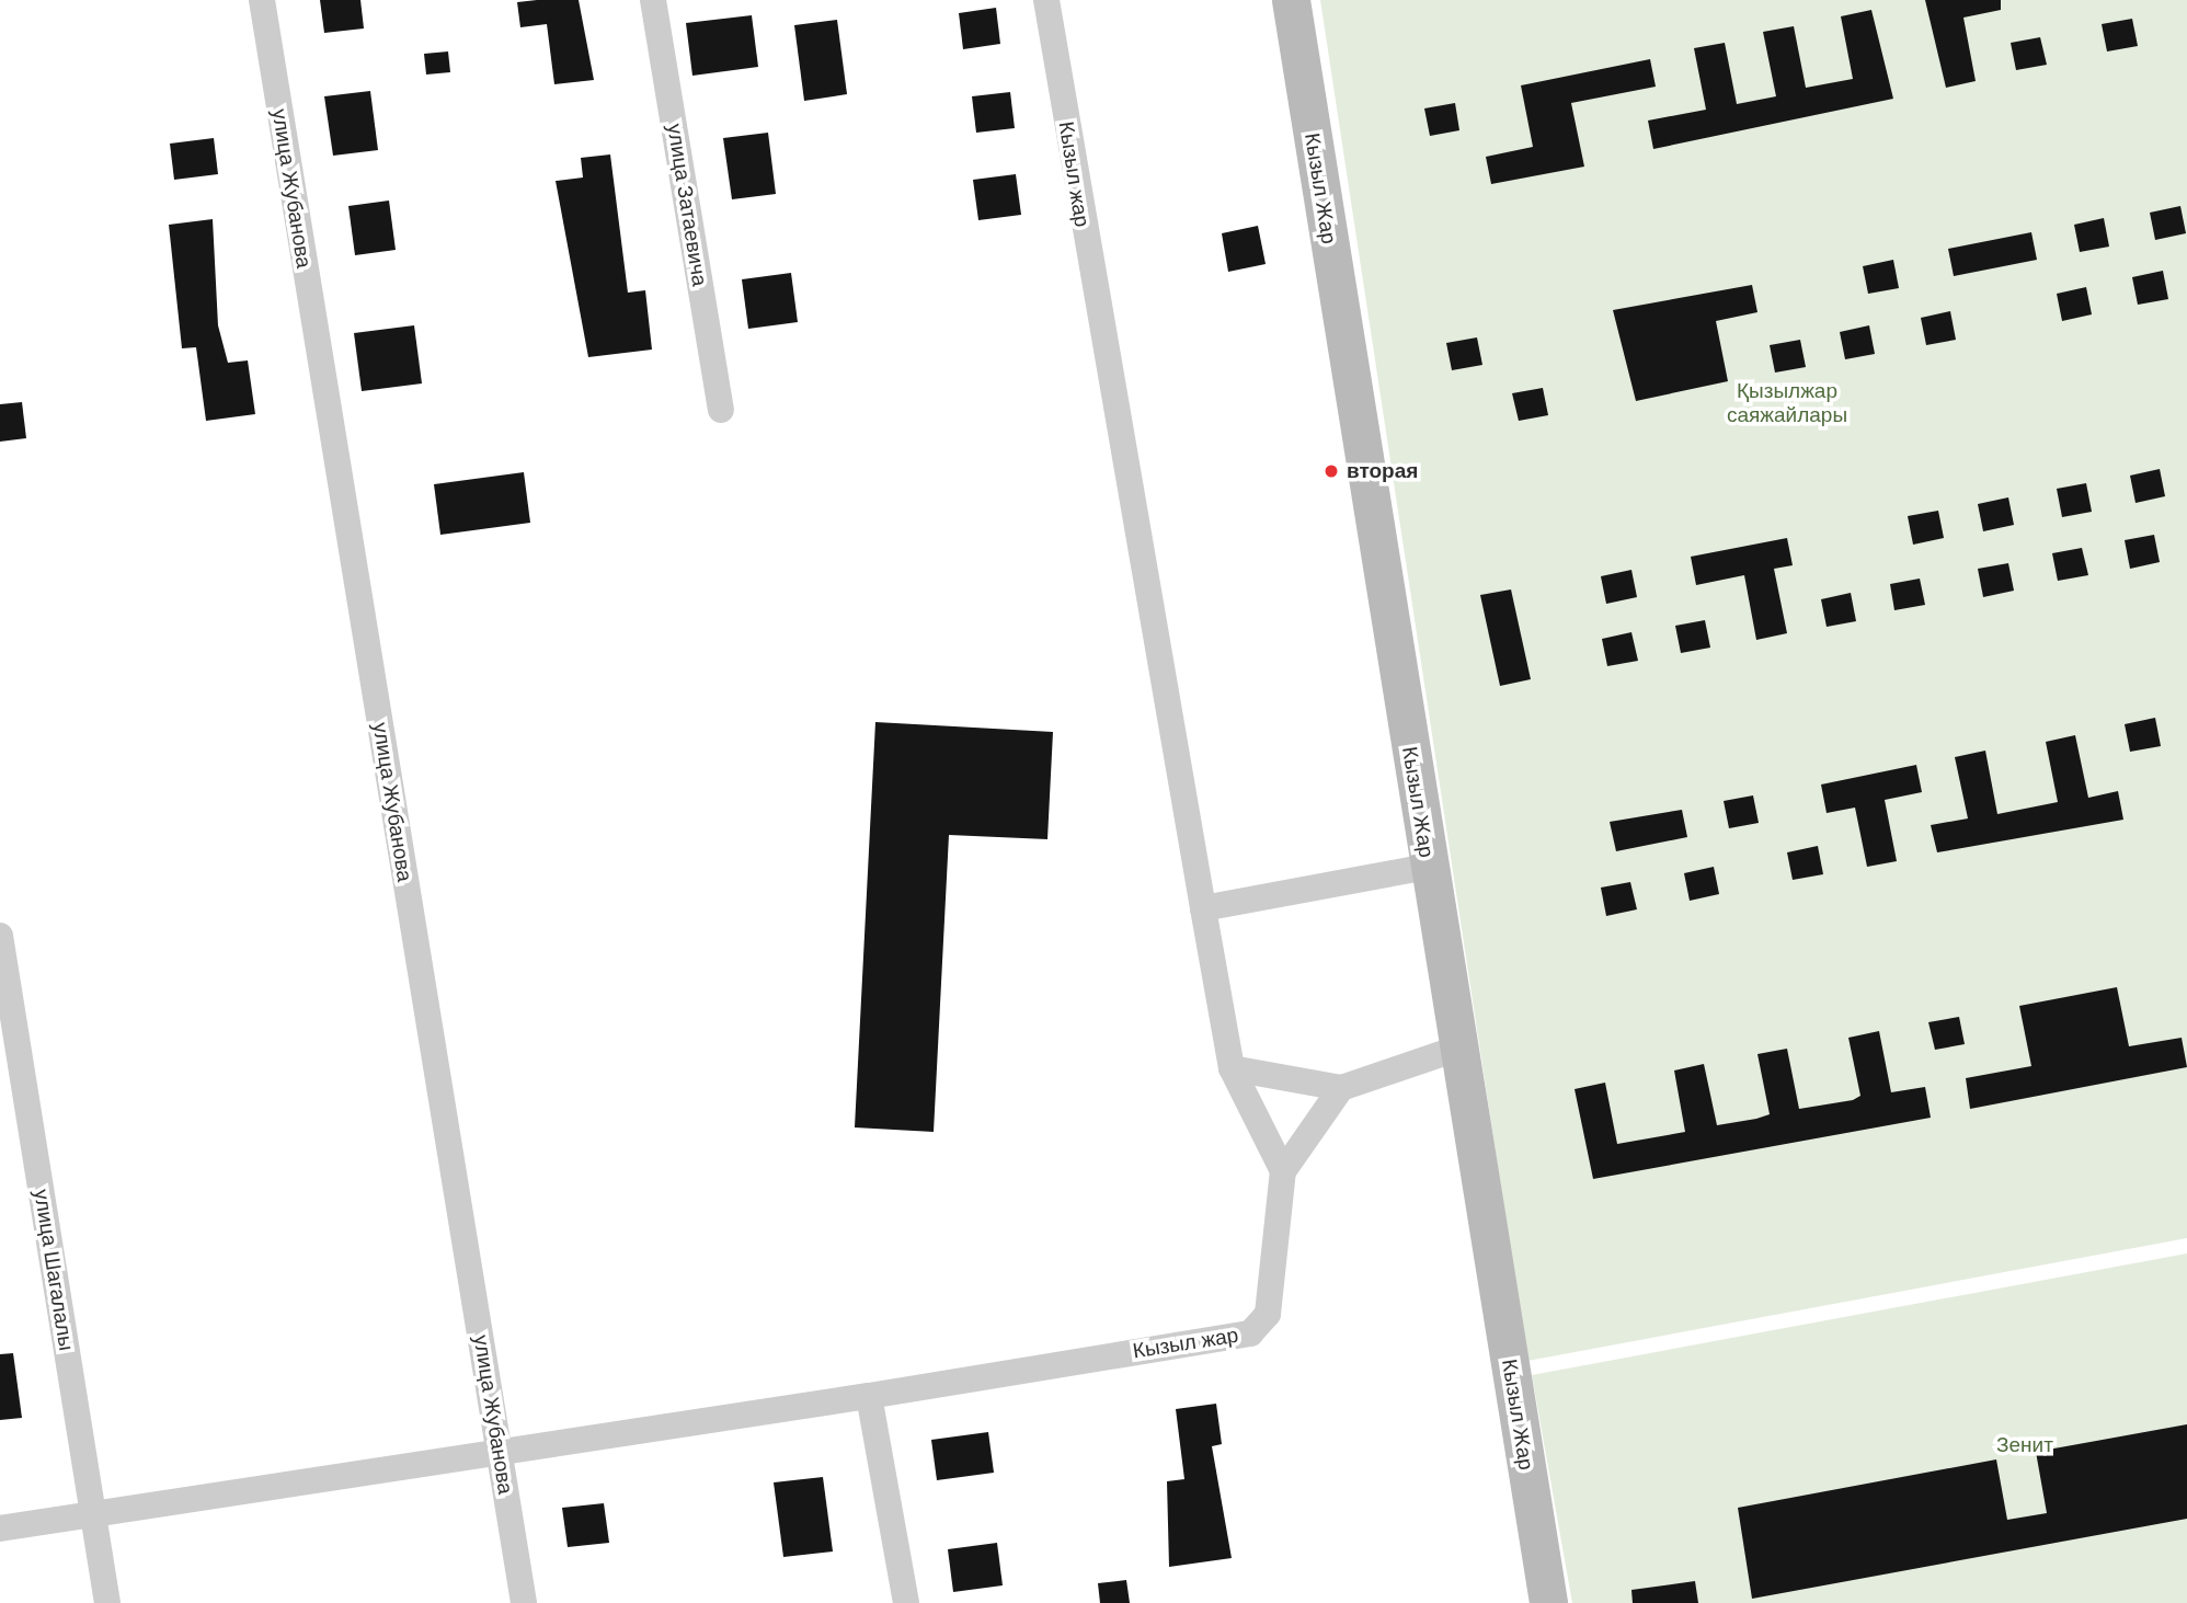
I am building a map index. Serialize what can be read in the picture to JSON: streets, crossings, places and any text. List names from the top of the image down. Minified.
{"streets":{"main road":["Кызыл Жар"],"street":["Кызыл жар","улица Жубанова","улица Затаевича","улица Шагалалы"]},"crossings":[["Кызыл жар","улица Жубанова"],["Кызыл жар","улица Шагалалы"]],"parks":["Қызылжар саяжайлары","Зенит"],"places":["вторая"]}
